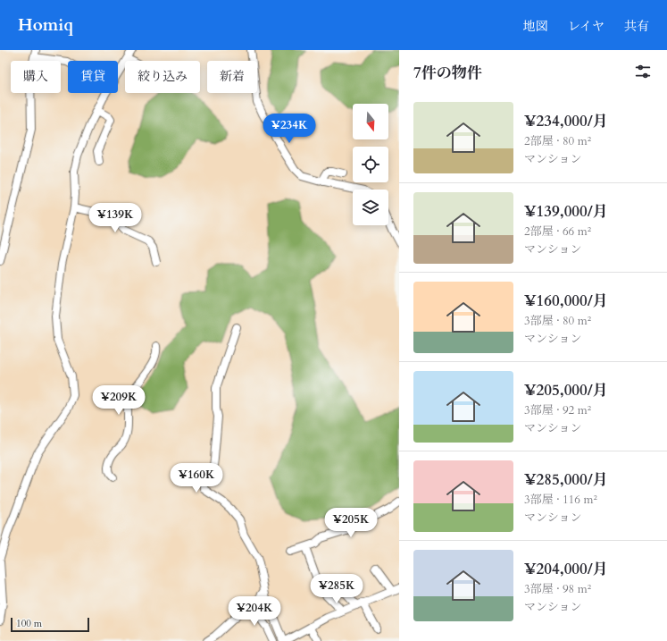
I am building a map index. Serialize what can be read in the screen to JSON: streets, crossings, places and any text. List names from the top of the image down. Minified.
{"scale_bar":"100 m","north":"bottom","page":{"header":"Homiq","nav":["地図","レイヤ","共有"],"heading":"7件の物件","chip":["購入","賃貸","絞り込み","新着"],"list":[{"name":"¥234,000/月","note":"2部屋 · 80 m² · マンション"},{"name":"¥139,000/月","note":"2部屋 · 66 m² · マンション"},{"name":"¥160,000/月","note":"3部屋 · 80 m² · マンション"},{"name":"¥205,000/月","note":"3部屋 · 92 m² · マンション"},{"name":"¥285,000/月","note":"3部屋 · 116 m² · マンション"},{"name":"¥204,000/月","note":"3部屋 · 98 m² · マンション"}],"price":["¥234K","¥139K","¥209K","¥160K","¥205K","¥285K","¥204K"],"scale":"100 m"}}
